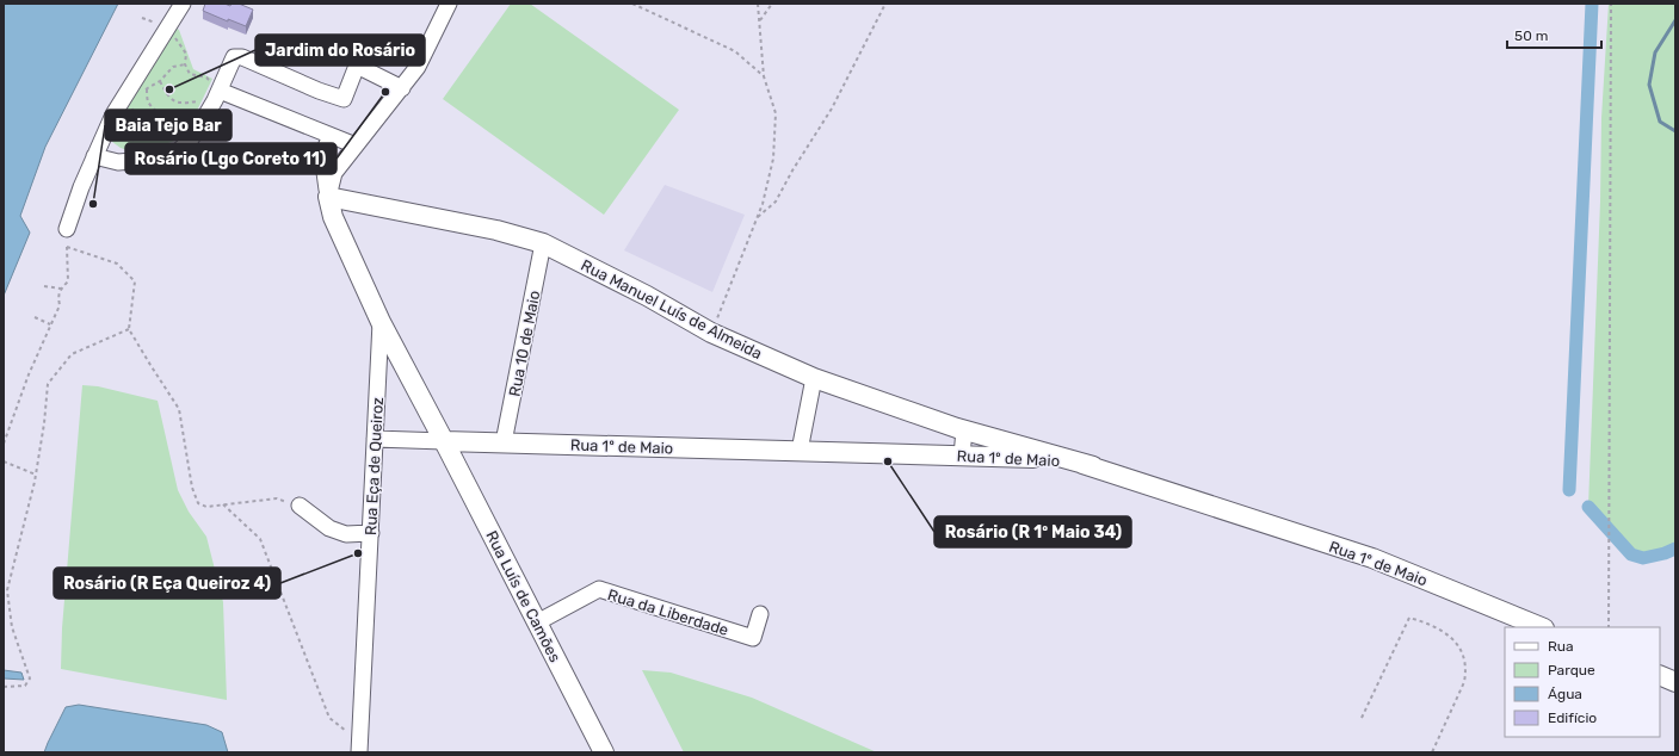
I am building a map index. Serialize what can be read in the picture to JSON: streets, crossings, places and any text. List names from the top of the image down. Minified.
{"streets":{"street":["Rua Manuel Luís de Almeida","Rua 10 de Maio","Rua 1º de Maio","Rua Eça de Queiroz","Rua Luís de Camões","Rua da Liberdade"]},"crossings":[["Rua Manuel Luís de Almeida","Rua 10 de Maio"],["Rua Manuel Luís de Almeida","Rua 1º de Maio"],["Rua Manuel Luís de Almeida","Rua Luís de Camões"],["Rua 10 de Maio","Rua 1º de Maio"],["Rua 1º de Maio","Rua Luís de Camões"],["Rua Eça de Queiroz","Rua Luís de Camões"],["Rua Luís de Camões","Rua da Liberdade"]],"places":["Jardim do Rosário","Rosário (Lgo Coreto 11)","Baia Tejo Bar","Rosário (R 1º Maio 34)","Rosário (R Eça Queiroz 4)"],"legend":["Rua","Parque","Água","Edifício"],"scale_bar":"50 m"}
